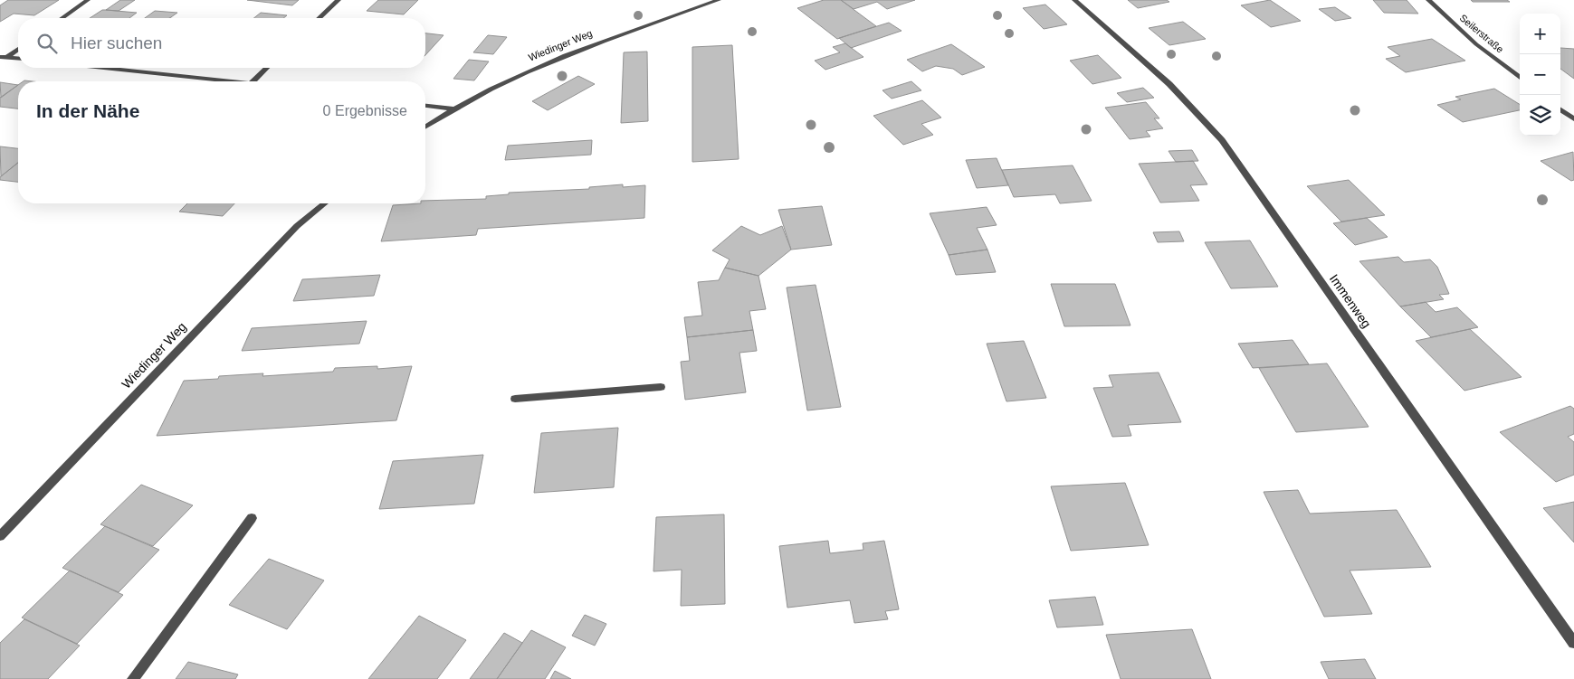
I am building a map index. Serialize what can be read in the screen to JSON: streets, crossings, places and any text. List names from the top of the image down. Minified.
{"streets":{"street":["Seilerstraße","Wiedinger Weg","Immenweg"]},"page":{"map_buttons":["+","−"],"search":"Hier suchen","heading":["In der Nähe","0 Ergebnisse"]}}
